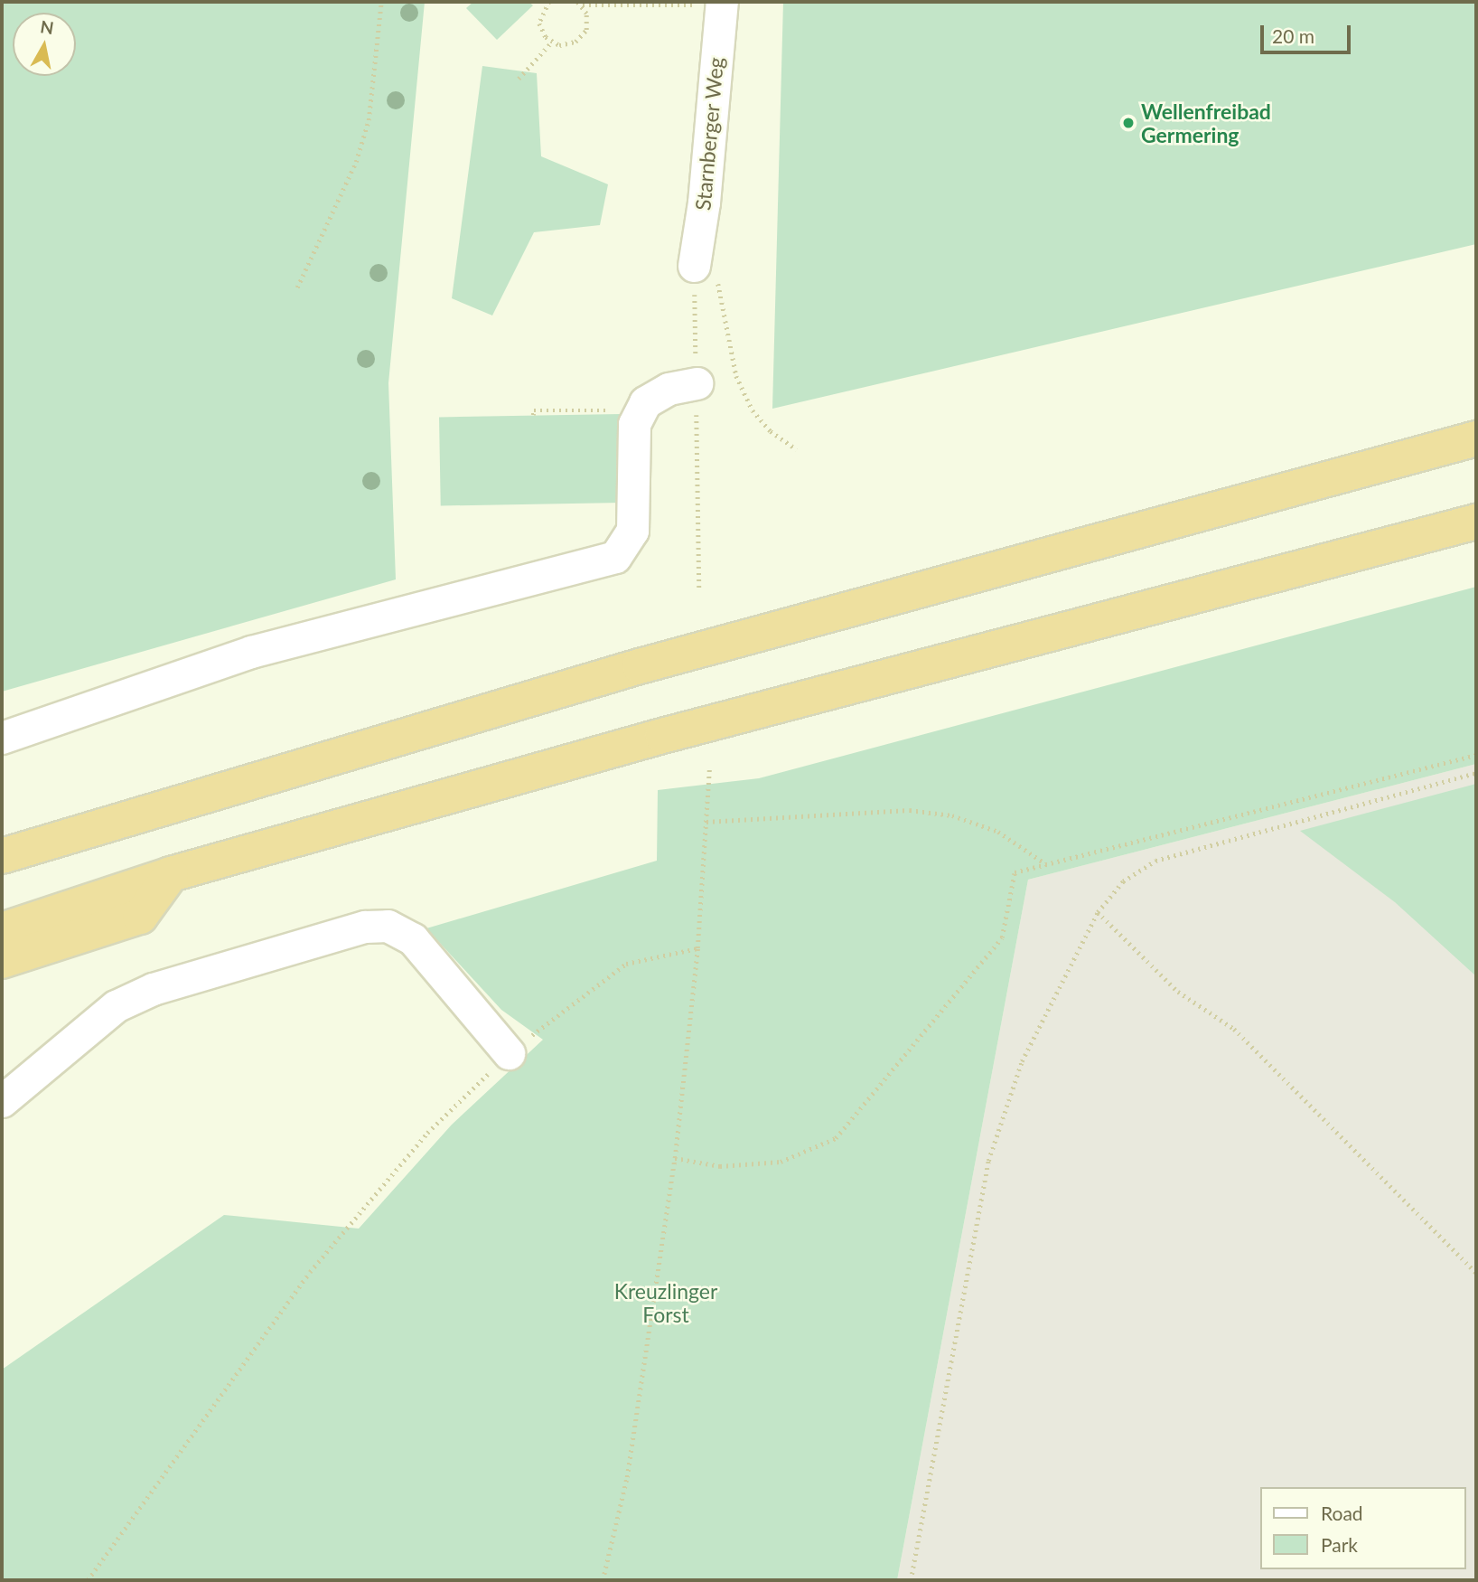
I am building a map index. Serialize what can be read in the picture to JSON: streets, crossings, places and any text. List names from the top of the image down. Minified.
{"streets":{"street":["Starnberger Weg"]},"parks":["Kreuzlinger Forst"],"places":["Wellenfreibad Germering"],"legend":["Road","Park"],"scale_bar":"20 m","north":"top"}
